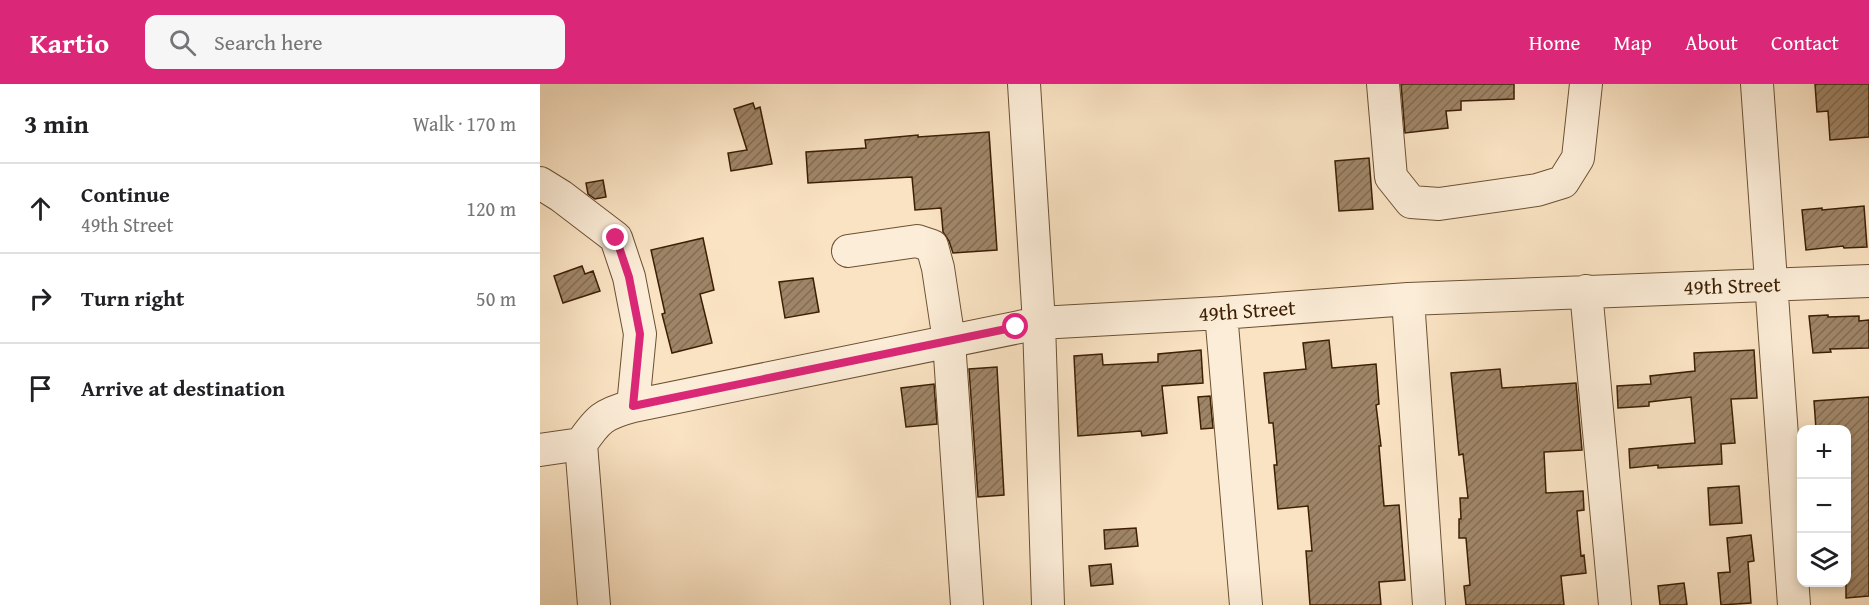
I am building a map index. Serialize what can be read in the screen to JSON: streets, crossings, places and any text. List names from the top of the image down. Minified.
{"streets":{"street":["49th Street"]},"page":{"header":"Kartio","search":"Search here","nav":["Home","Map","About","Contact"],"heading":["3 min","Walk · 170 m"],"list":[["Continue","49th Street","120 m"],["Turn right","50 m"],"Arrive at destination"],"map_buttons":["+","−"]}}
